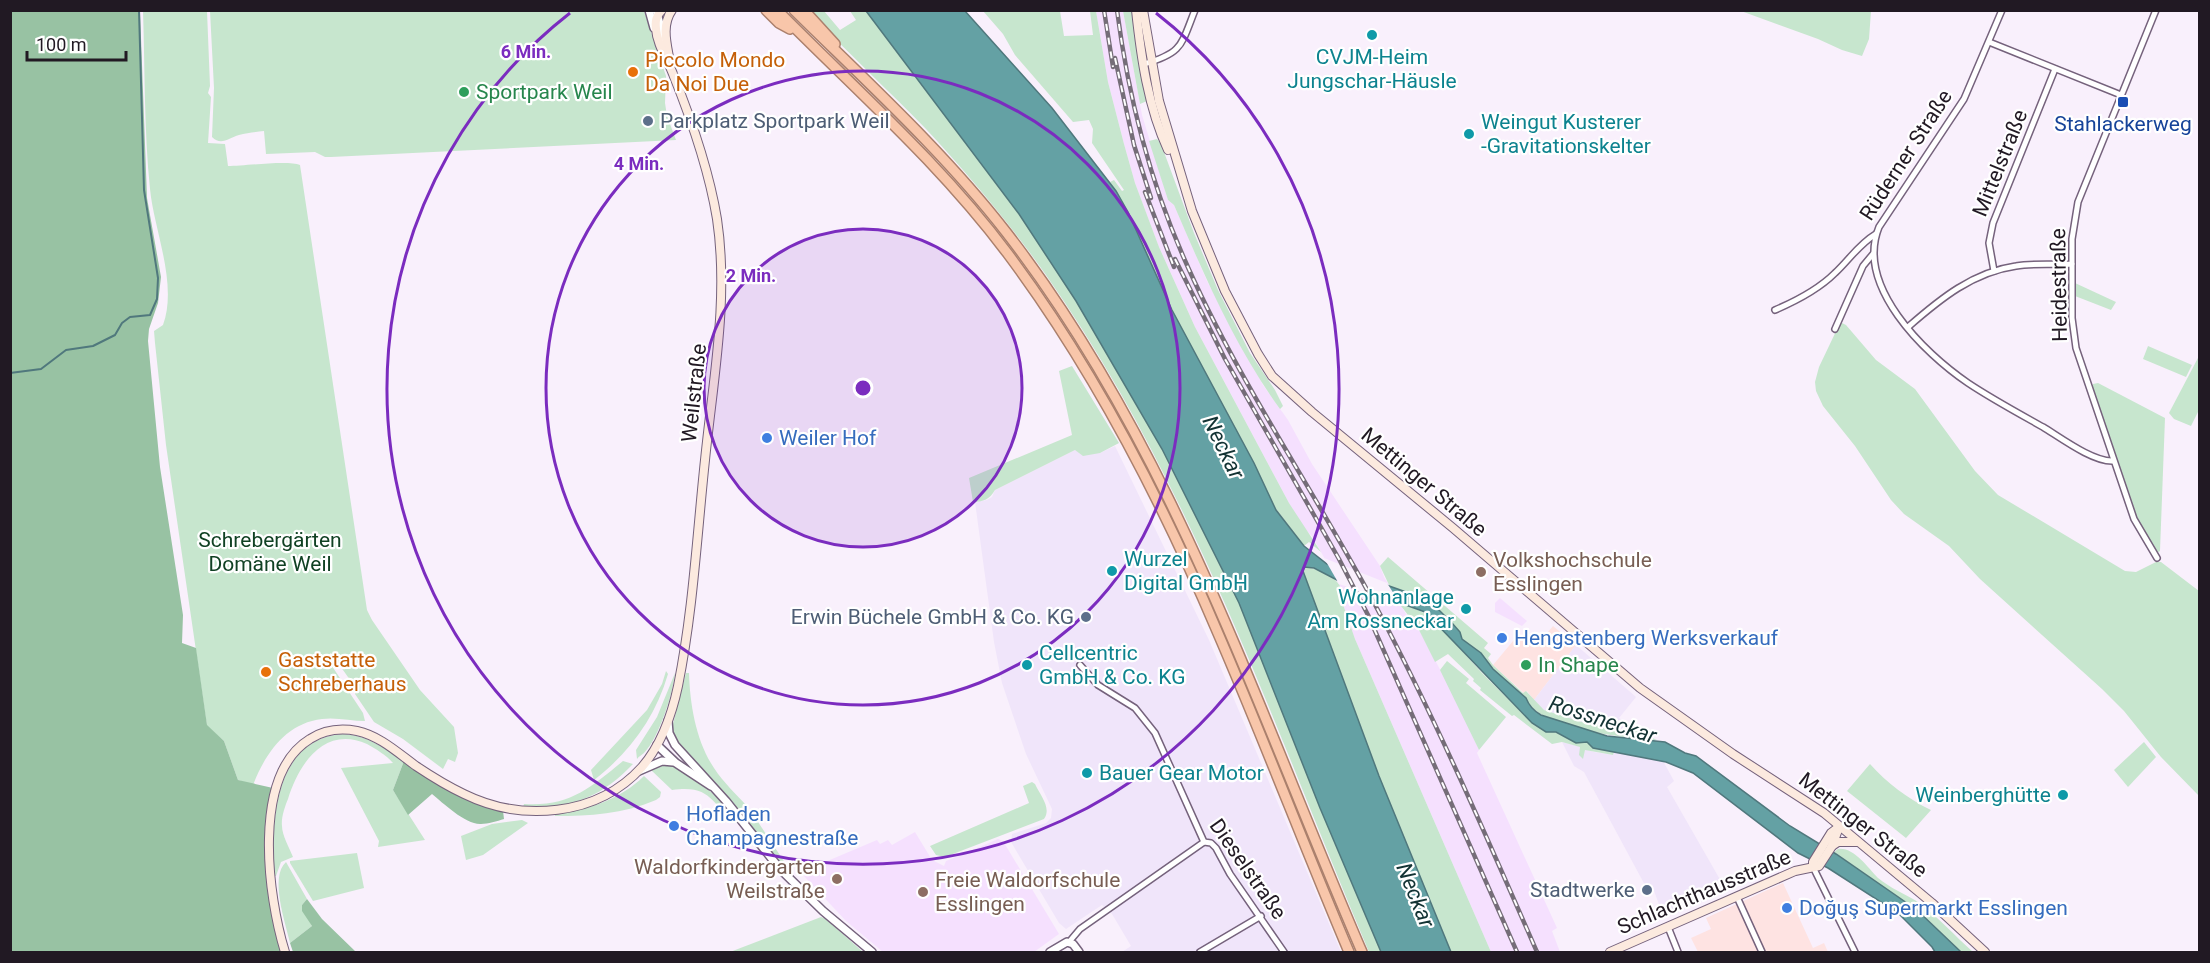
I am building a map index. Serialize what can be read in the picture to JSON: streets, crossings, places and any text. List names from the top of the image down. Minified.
{"streets":{"main road":["Weilstraße","Mettinger Straße","Schlachthausstraße"],"street":["Rüderner Straße","Mittelstraße","Heidestraße","Dieselstraße"]},"crossings":[["Mettinger Straße","Schlachthausstraße"]],"water":["Neckar","Rossneckar"],"parks":["Schrebergärten Domäne Weil"],"places":{"other":["CVJM-Heim Jungschar-Häusle","Piccolo Mondo Da Noi Due","Sportpark Weil","Parkplatz Sportpark Weil","Weingut Kusterer -Gravitationskelter","Weiler Hof","Wurzel Digital GmbH","Volkshochschule Esslingen","Wohnanlage Am Rossneckar","Erwin Büchele GmbH & Co. KG","Hengstenberg Werksverkauf","Cellcentric GmbH & Co. KG","In Shape","Gaststatte Schreberhaus","Bauer Gear Motor","Weinberghütte","Hofladen Champagnestraße","Waldorfkindergarten Weilstraße","Stadtwerke","Freie Waldorfschule Esslingen","Doğuş Supermarkt Esslingen"],"transit":["Stahlackerweg"]},"scale_bar":"100 m","rings":["6 Min.","4 Min.","2 Min."]}
